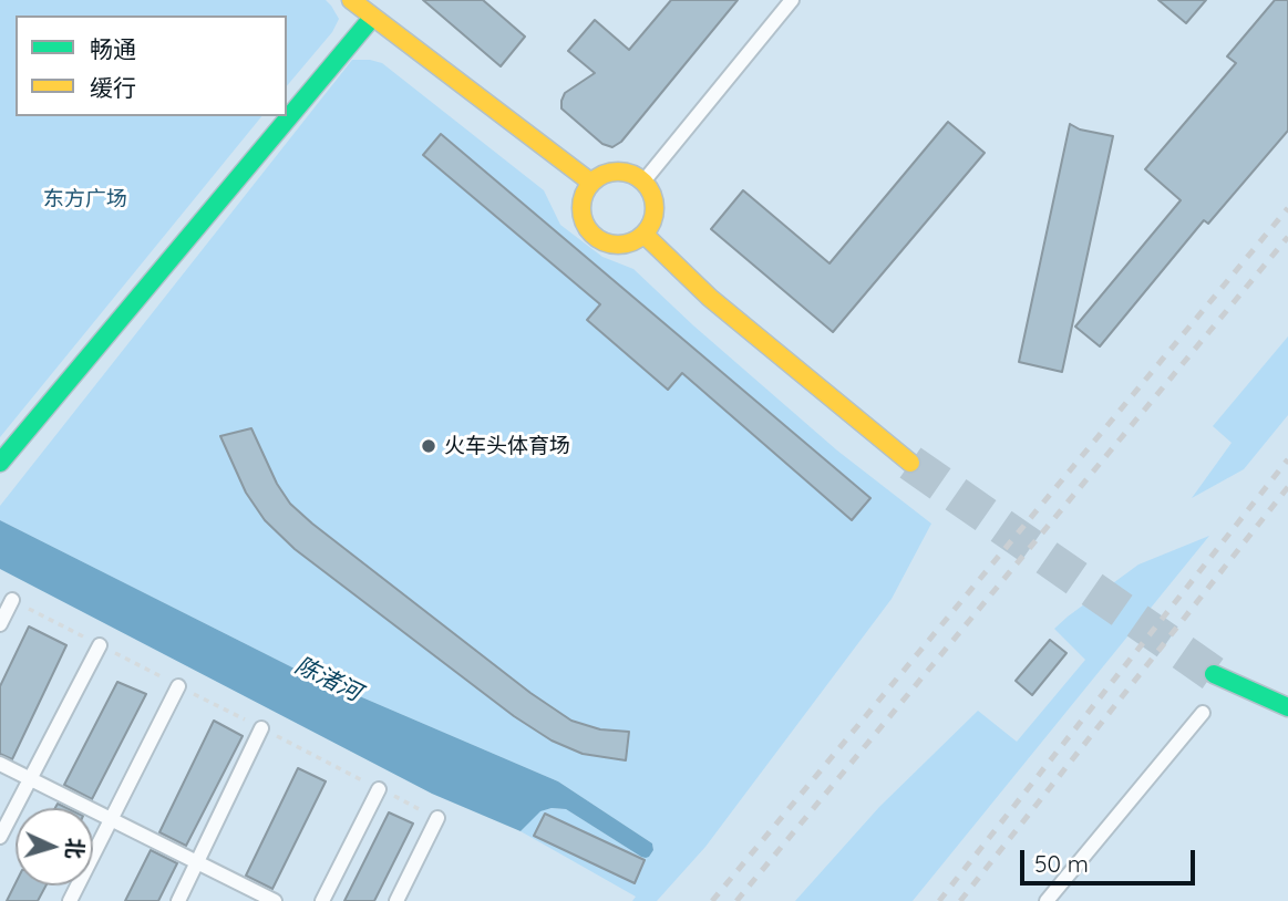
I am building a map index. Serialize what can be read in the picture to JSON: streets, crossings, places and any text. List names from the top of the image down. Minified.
{"water":["陈渚河"],"parks":["东方广场"],"places":["火车头体育场"],"legend":["畅通","缓行"],"scale_bar":"50 m","north":"right"}
